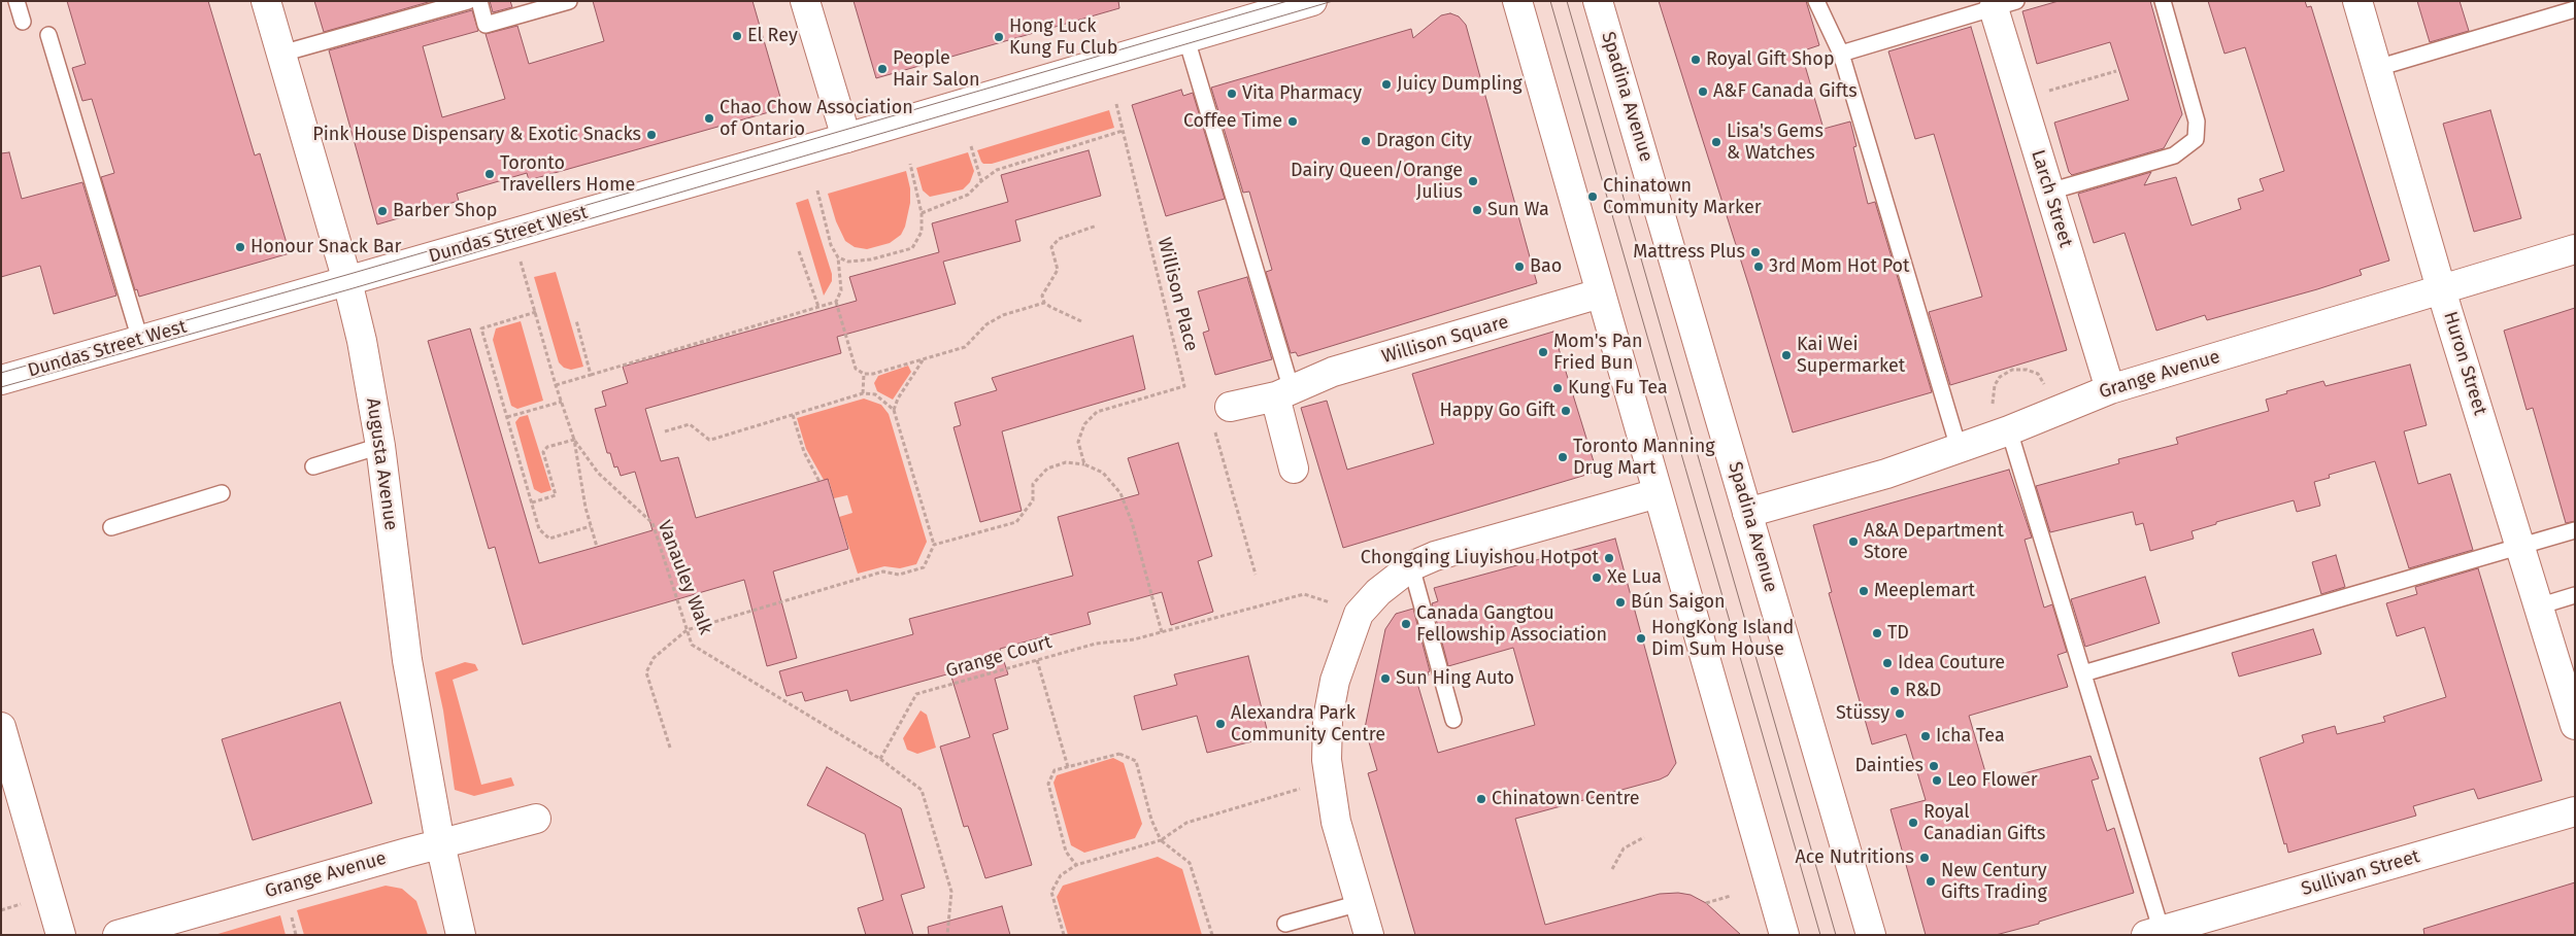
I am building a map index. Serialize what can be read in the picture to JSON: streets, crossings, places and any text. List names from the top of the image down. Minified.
{"streets":{"street":["Spadina Avenue","Larch Street","Dundas Street West","Willison Square","Huron Street","Grange Avenue","Augusta Avenue","Sullivan Street"],"path":["Willison Place","Vanauley Walk","Grange Court"]},"crossings":[["Spadina Avenue","Grange Avenue"],["Larch Street","Grange Avenue"],["Dundas Street West","Augusta Avenue"],["Dundas Street West","Vanauley Walk"],["Huron Street","Grange Avenue"],["Grange Avenue","Augusta Avenue"],["Vanauley Walk","Grange Court"]],"places":["El Rey","Hong Luck Kung Fu Club","Royal Gift Shop","People Hair Salon","Juicy Dumpling","A&F Canada Gifts","Vita Pharmacy","Chao Chow Association of Ontario","Coffee Time","Pink House Dispensary & Exotic Snacks","Dragon City","Lisa's Gems & Watches","Toronto Travellers Home","Dairy Queen/Orange Julius","Chinatown Community Marker","Sun Wa","Barber Shop","Honour Snack Bar","Mattress Plus","Bao","3rd Mom Hot Pot","Mom's Pan Fried Bun","Kai Wei Supermarket","Kung Fu Tea","Happy Go Gift","Toronto Manning Drug Mart","A&A Department Store","Chongqing Liuyishou Hotpot","Xe Lua","Meeplemart","Bún Saigon","Canada Gangtou Fellowship Association","TD","HongKong Island Dim Sum House","Idea Couture","Sun Hing Auto","R&D","Stüssy","Alexandra Park Community Centre","Icha Tea","Dainties","Leo Flower","Chinatown Centre","Royal Canadian Gifts","Ace Nutritions","New Century Gifts Trading"]}
